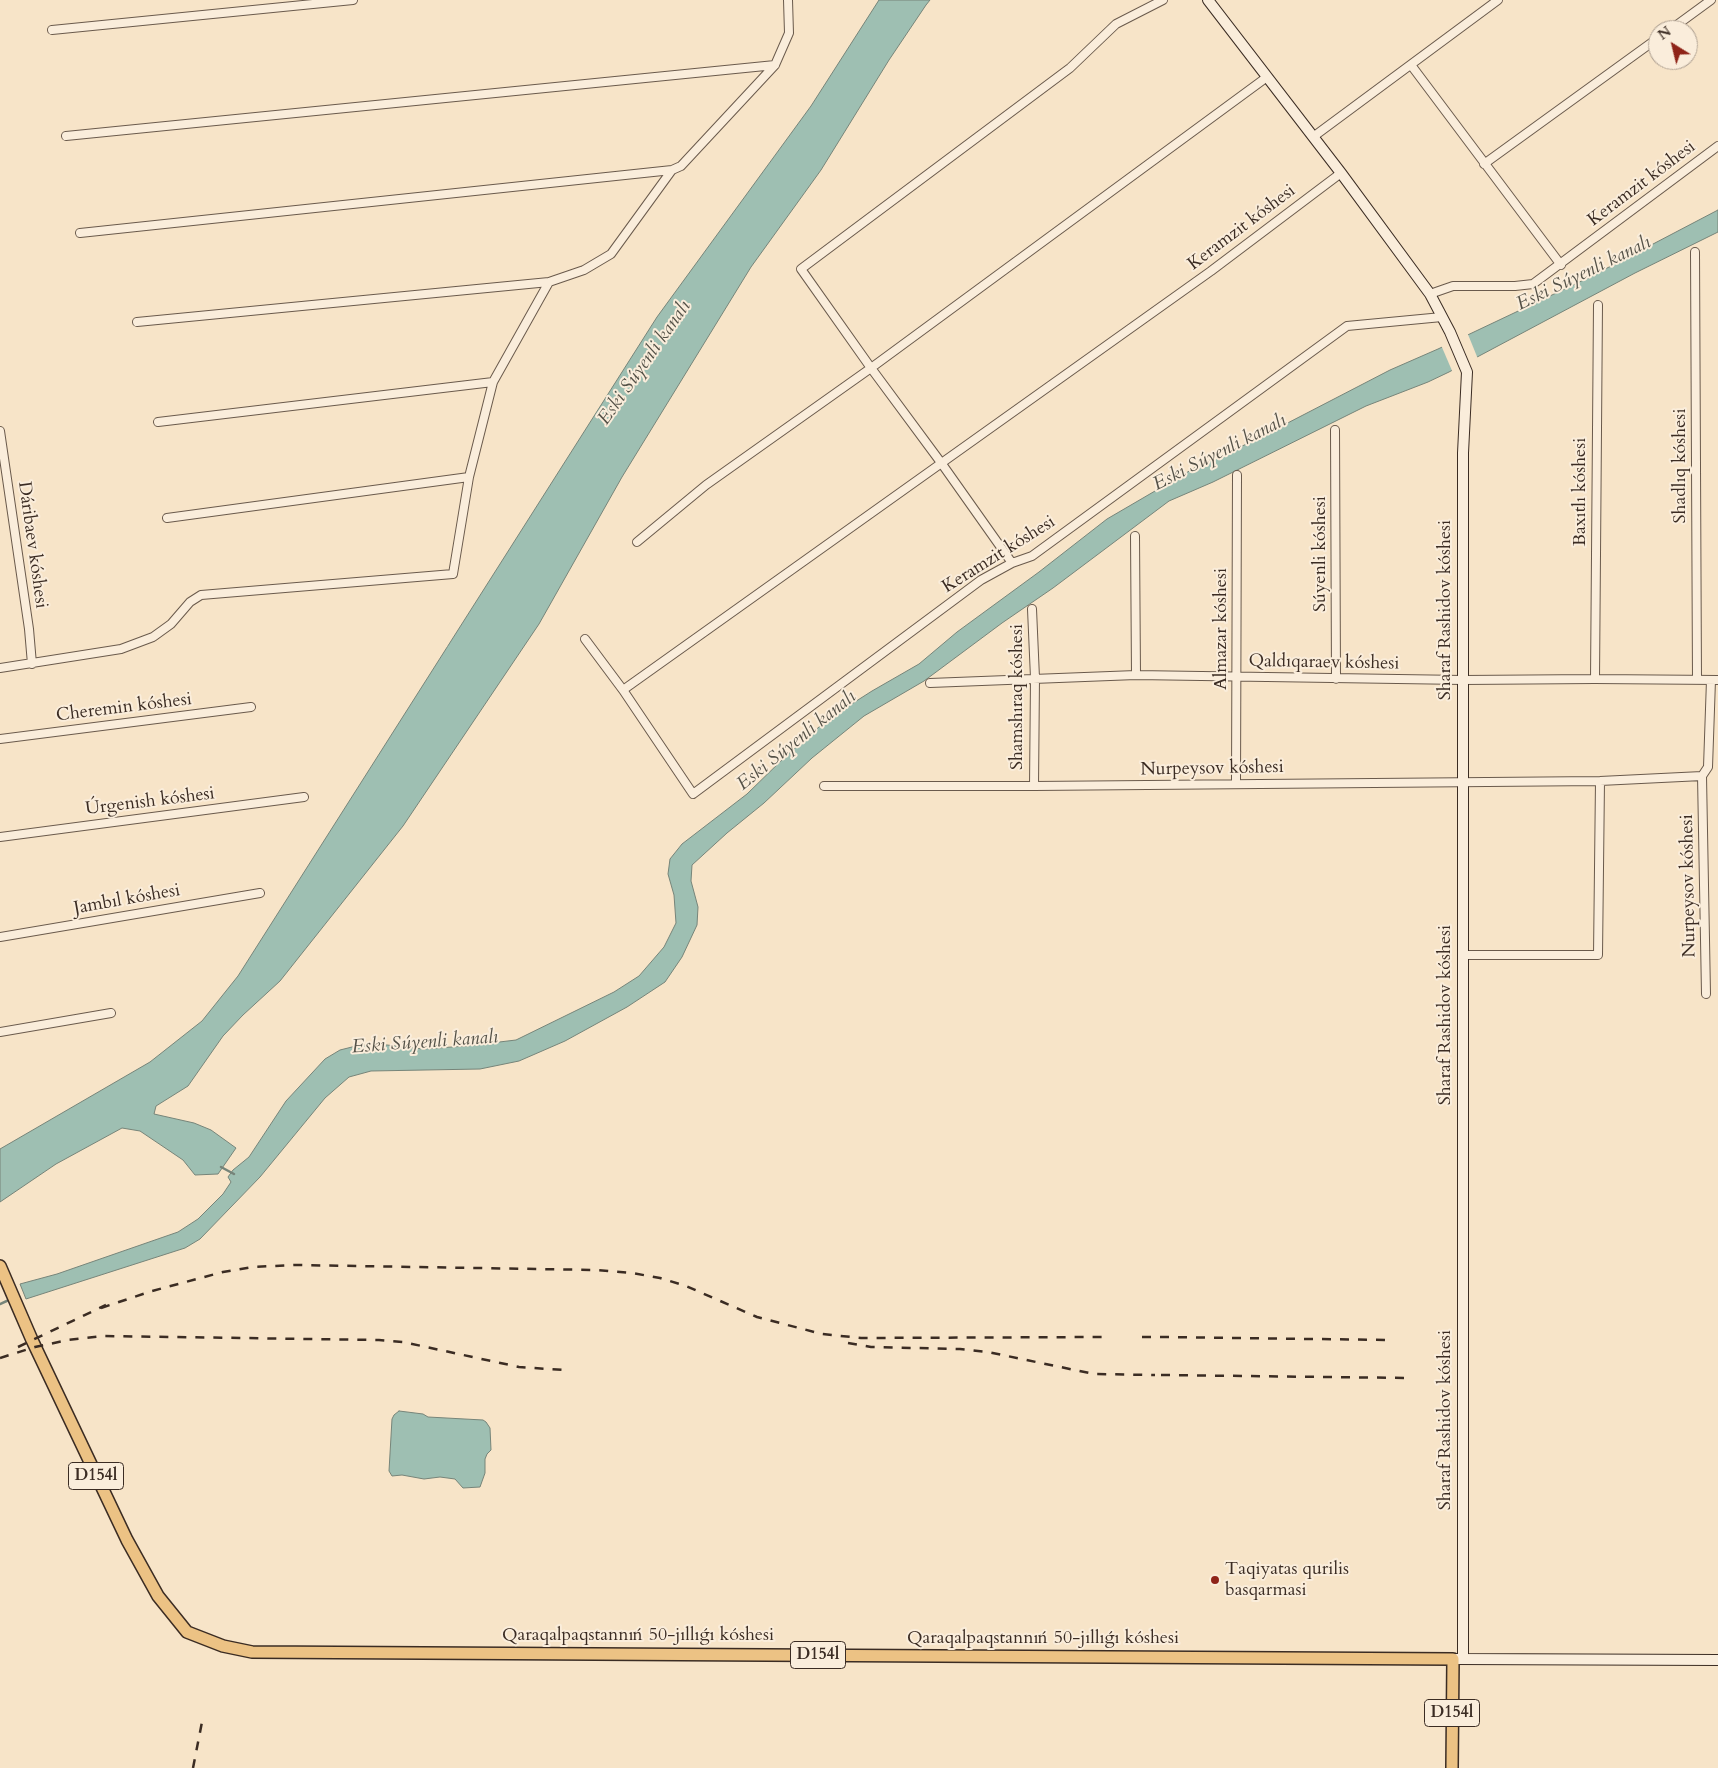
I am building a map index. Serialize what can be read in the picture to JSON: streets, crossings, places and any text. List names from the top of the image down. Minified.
{"streets":{"main road":["Sharaf Rashidov kóshesi","D154l","Qaraqalpaqstannıń 50-jıllıǵı kóshesi"],"street":["Keramzit kóshesi","Shadlıq kóshesi","Baxıtlı kóshesi","Dáribaev kóshesi","Súyenli kóshesi","Almazar kóshesi","Qaldıqaraev kóshesi","Shamshıraq kóshesi","Cheremin kóshesi","Nurpeysov kóshesi","Úrgenish kóshesi","Jambıl kóshesi"]},"crossings":[["Keramzit kóshesi","Sharaf Rashidov kóshesi"],["Shadlıq kóshesi","Qaldıqaraev kóshesi"],["Baxıtlı kóshesi","Qaldıqaraev kóshesi"],["Súyenli kóshesi","Qaldıqaraev kóshesi"],["Sharaf Rashidov kóshesi","Qaldıqaraev kóshesi"],["Sharaf Rashidov kóshesi","Nurpeysov kóshesi"],["Sharaf Rashidov kóshesi","Qaraqalpaqstannıń 50-jıllıǵı kóshesi"],["Almazar kóshesi","Qaldıqaraev kóshesi"],["Almazar kóshesi","Nurpeysov kóshesi"],["Qaldıqaraev kóshesi","Shamshıraq kóshesi"],["Qaldıqaraev kóshesi","Nurpeysov kóshesi"],["Shamshıraq kóshesi","Nurpeysov kóshesi"]],"water":["Eski Súyenli kanalı"],"places":["Taqiyatas qurilis basqarmasi"],"north":"top left"}
